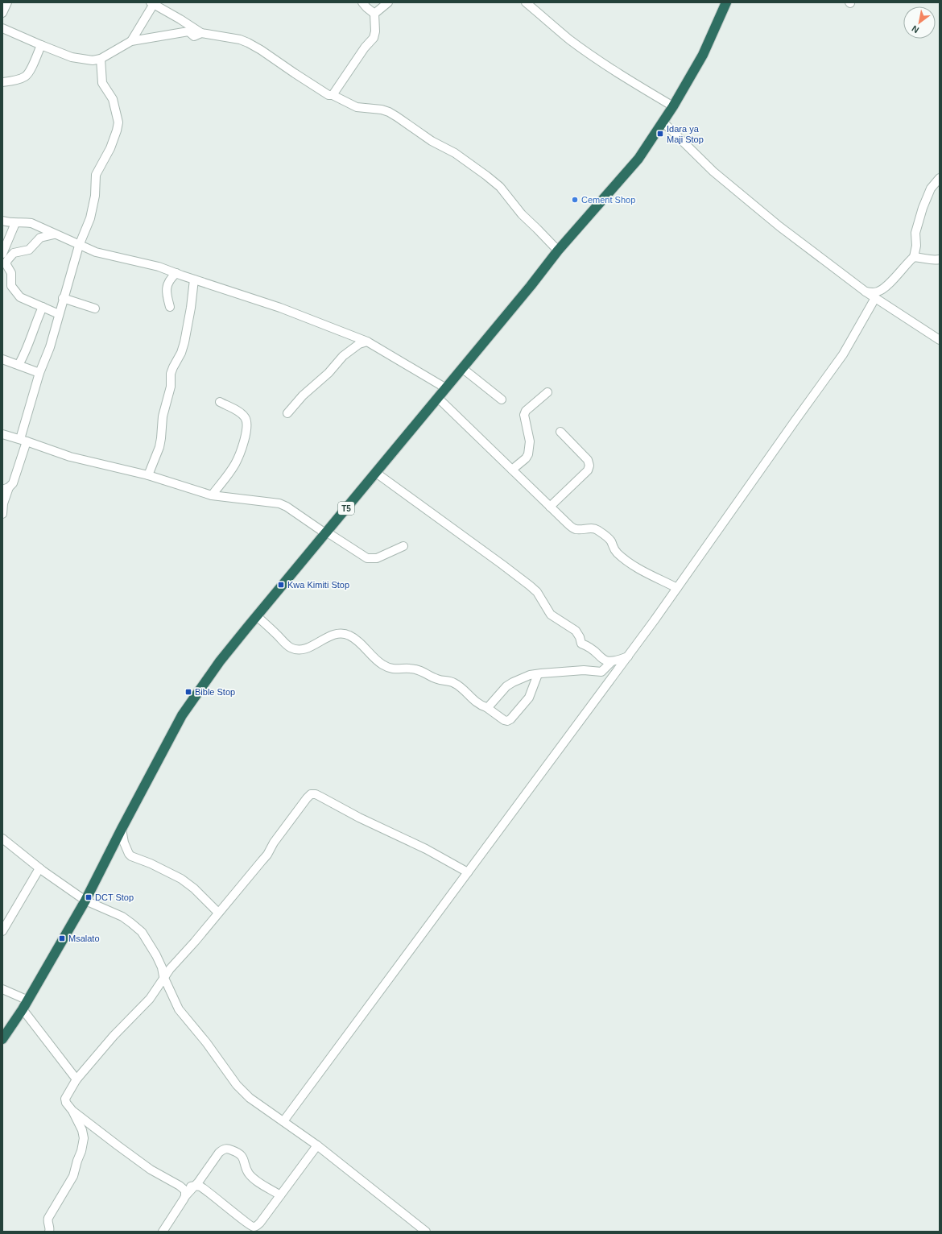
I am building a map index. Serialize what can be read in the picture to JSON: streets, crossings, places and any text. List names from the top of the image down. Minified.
{"streets":{"highway":["T5"]},"places":{"transit":["Idara ya Maji Stop","Kwa Kimiti Stop","Bible Stop","DCT Stop","Msalato"],"other":["Cement Shop"]},"north":"bottom left"}
